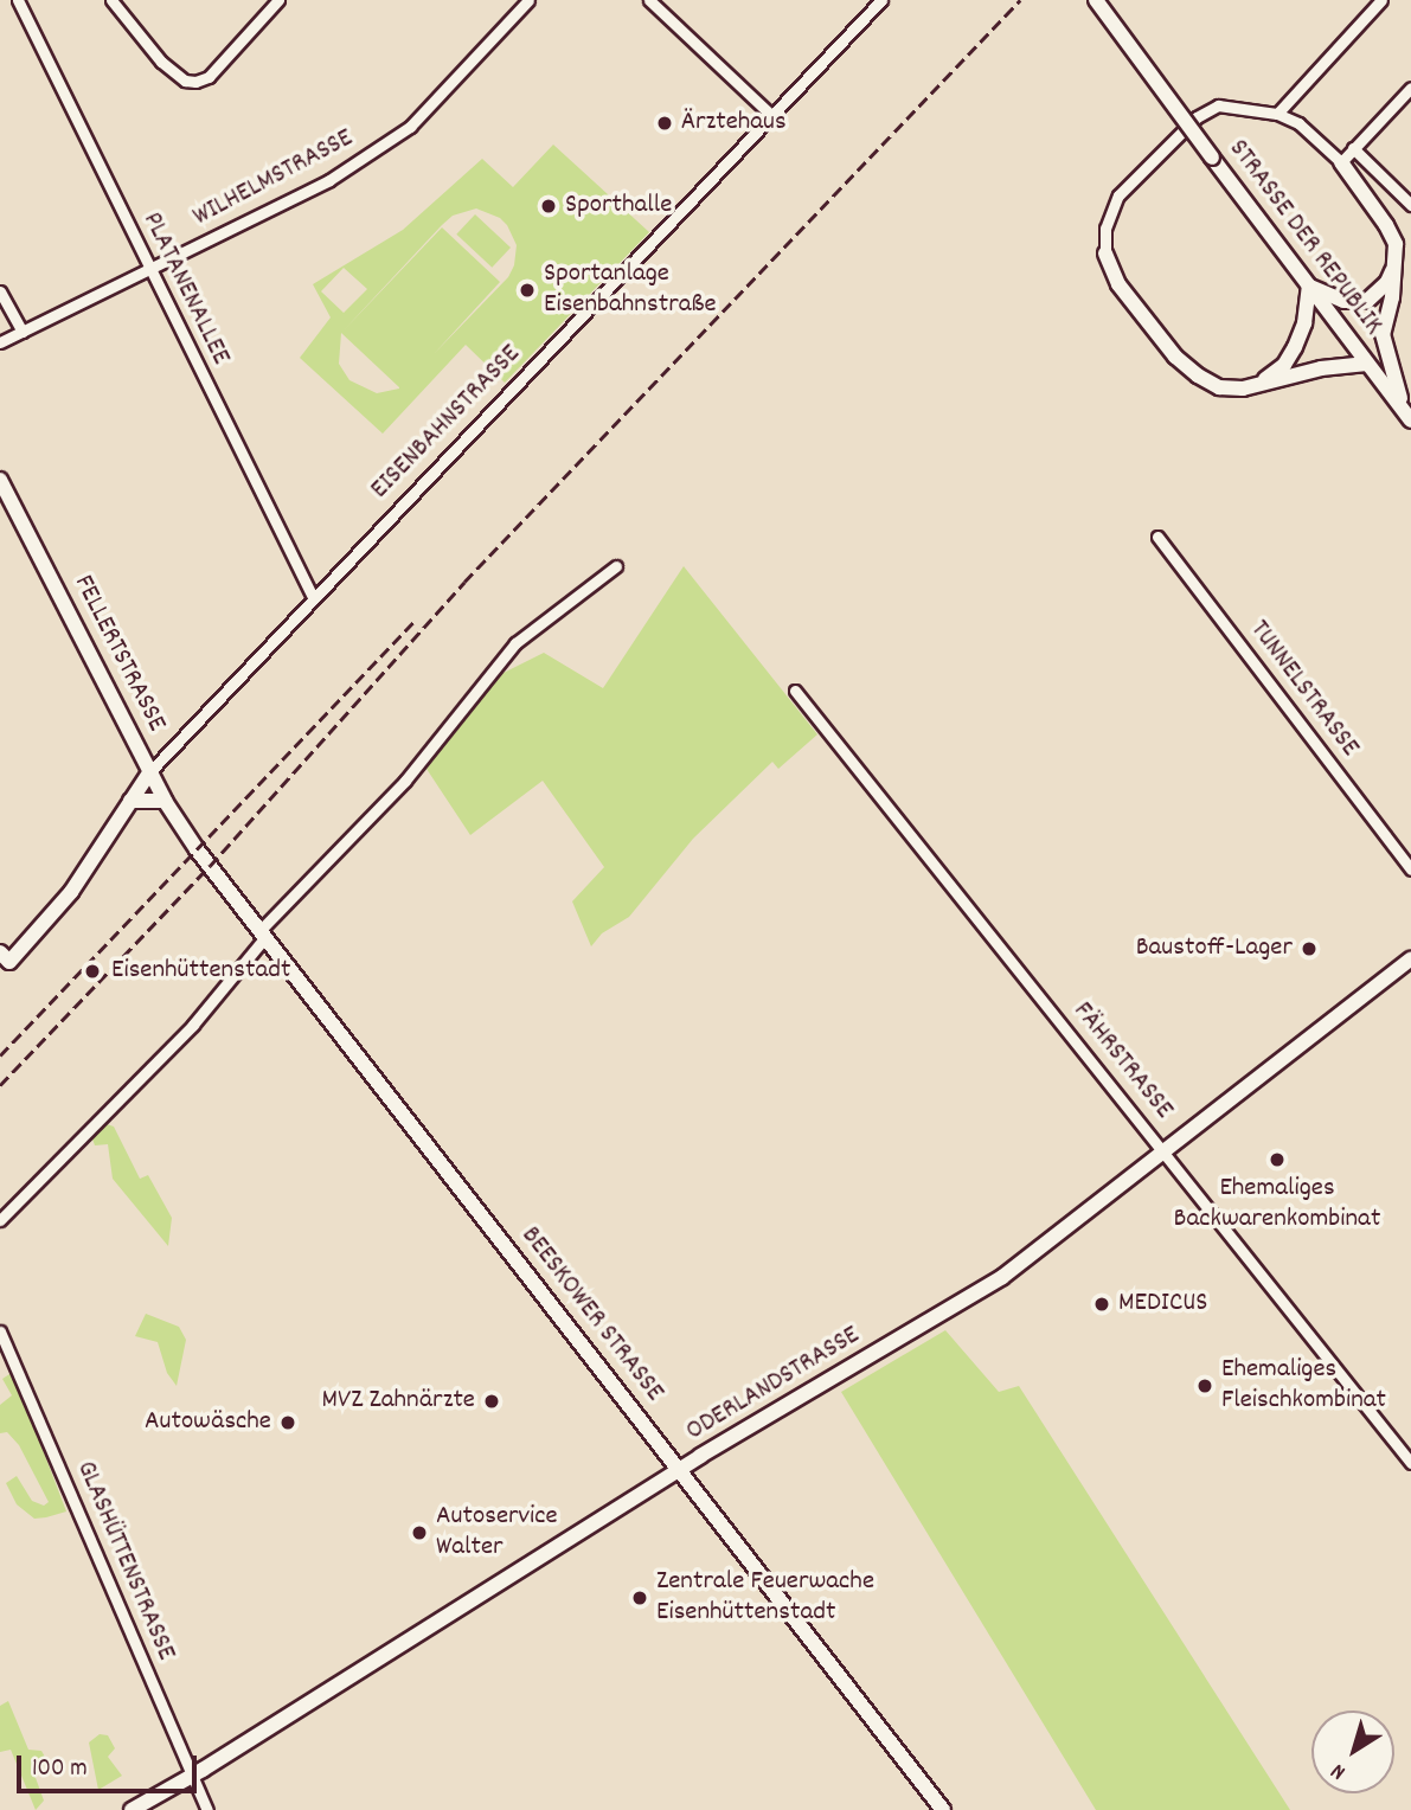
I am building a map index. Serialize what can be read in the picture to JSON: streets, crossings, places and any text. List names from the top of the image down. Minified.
{"streets":{"street":["WILHELMSTRASSE","STRASSE DER REPUBLIK","PLATANENALLEE","EISENBAHNSTRASSE","FELLERTSTRASSE","TUNNELSTRASSE","FÄHRSTRASSE","BEESKOWER STRASSE","ODERLANDSTRASSE","GLASHÜTTENSTRASSE"]},"crossings":[["WILHELMSTRASSE","PLATANENALLEE"],["PLATANENALLEE","EISENBAHNSTRASSE"],["EISENBAHNSTRASSE","FELLERTSTRASSE"],["FELLERTSTRASSE","BEESKOWER STRASSE"],["FÄHRSTRASSE","ODERLANDSTRASSE"],["BEESKOWER STRASSE","ODERLANDSTRASSE"],["ODERLANDSTRASSE","GLASHÜTTENSTRASSE"]],"places":["Ärztehaus","Sporthalle","Sportanlage Eisenbahnstraße","Baustoff-Lager","Eisenhüttenstadt","Ehemaliges Backwarenkombinat","MEDICUS","Ehemaliges Fleischkombinat","MVZ Zahnärzte","Autowäsche","Autoservice Walter","Zentrale Feuerwache Eisenhüttenstadt"],"scale_bar":"100 m","north":"bottom left"}
